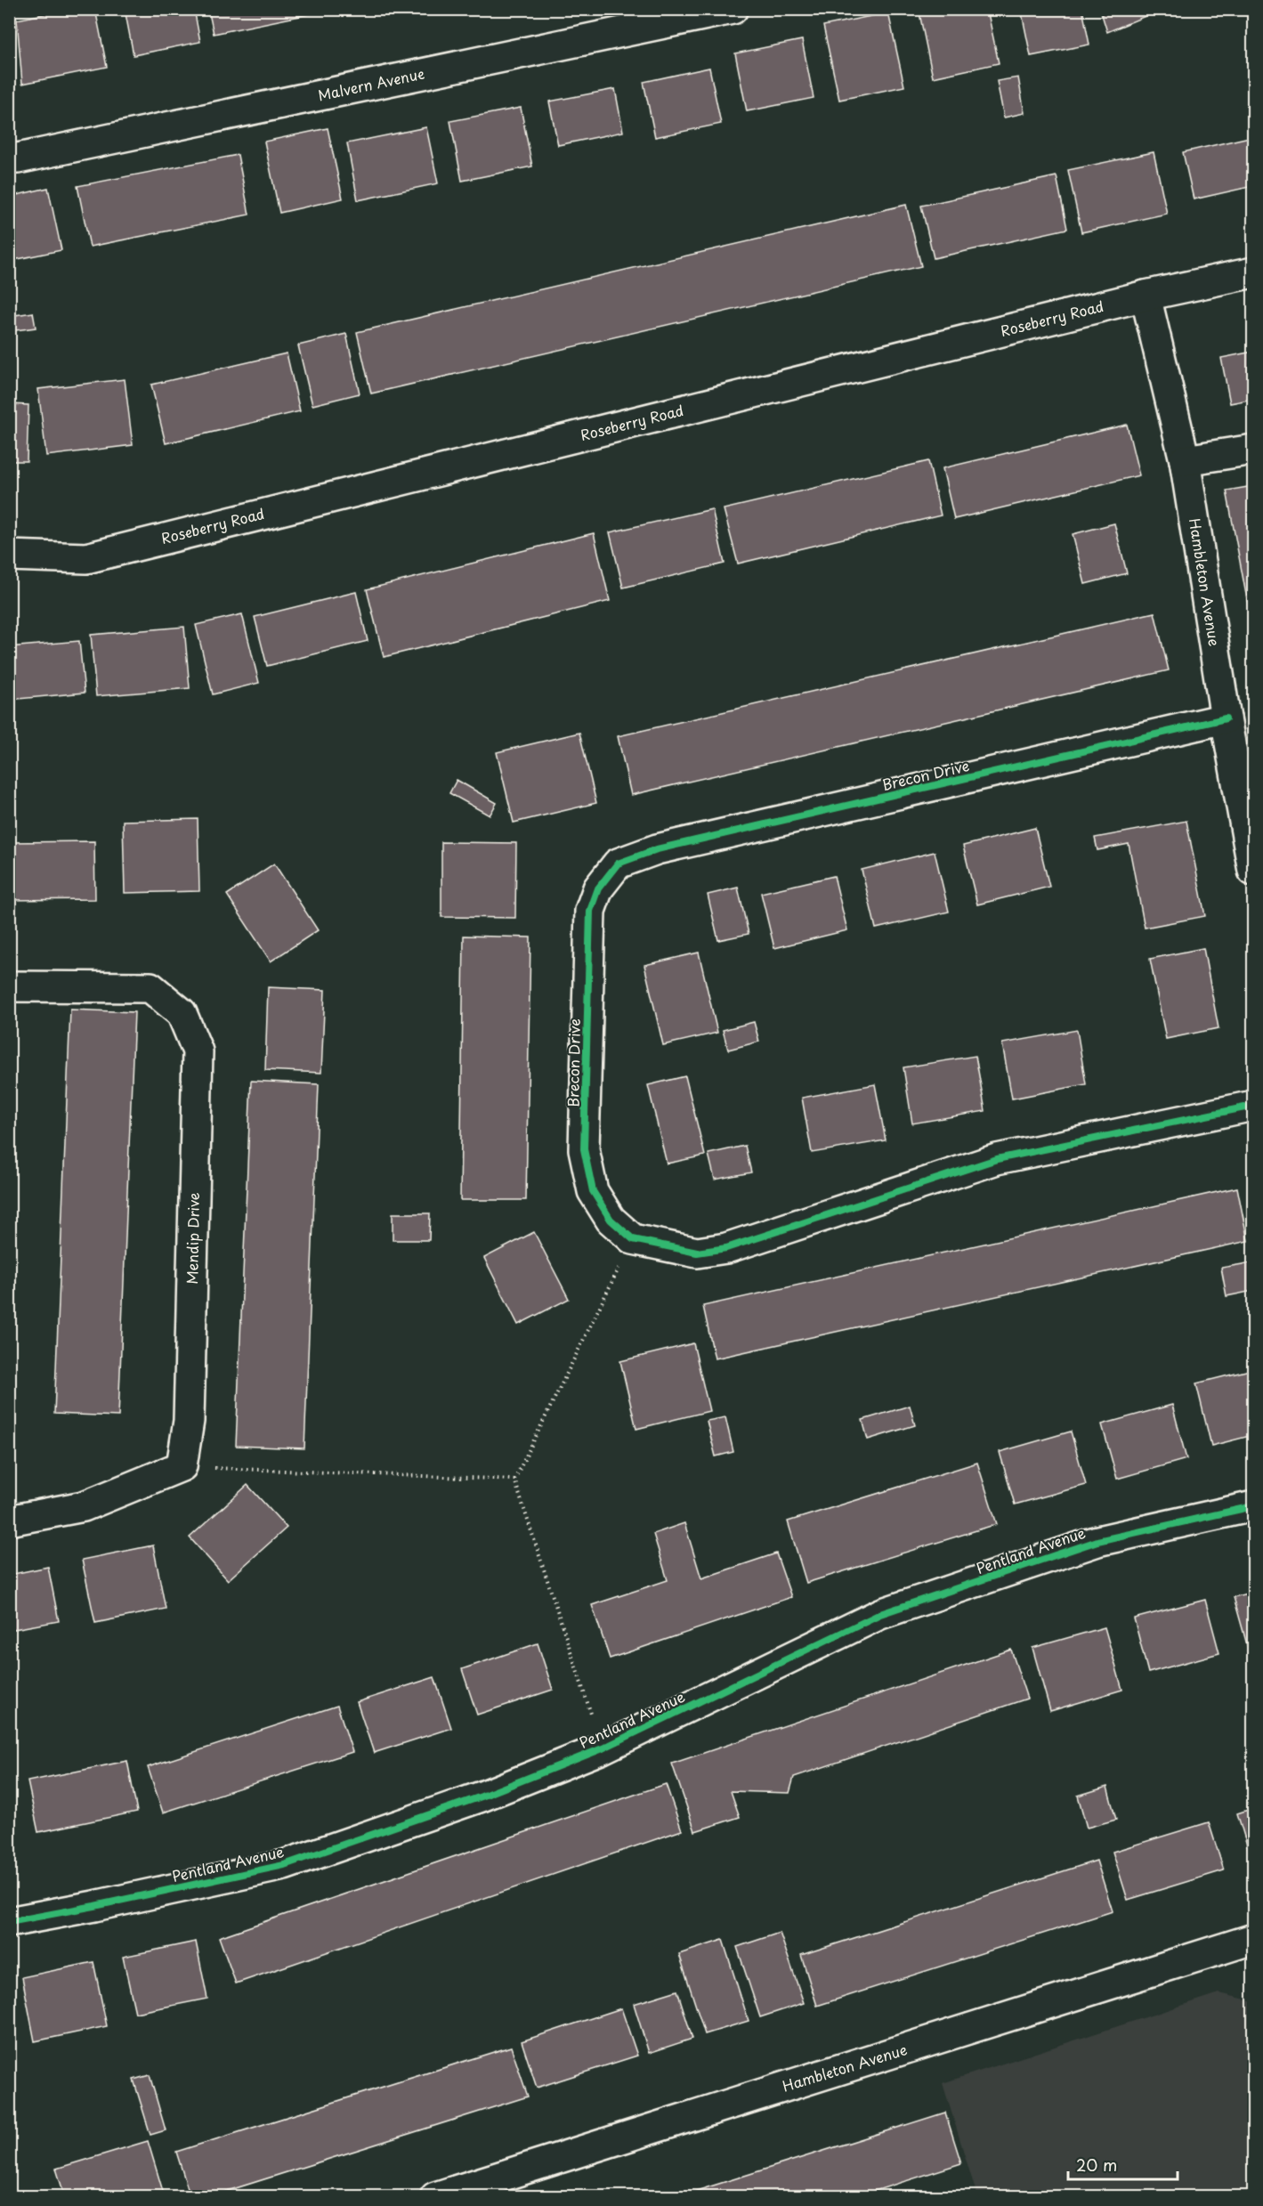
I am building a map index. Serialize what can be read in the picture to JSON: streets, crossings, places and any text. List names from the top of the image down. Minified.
{"streets":{"street":["Malvern Avenue","Roseberry Road","Hambleton Avenue","Brecon Drive","Mendip Drive","Pentland Avenue"]},"crossings":[["Roseberry Road","Hambleton Avenue"],["Hambleton Avenue","Brecon Drive"]],"scale_bar":"20 m"}
